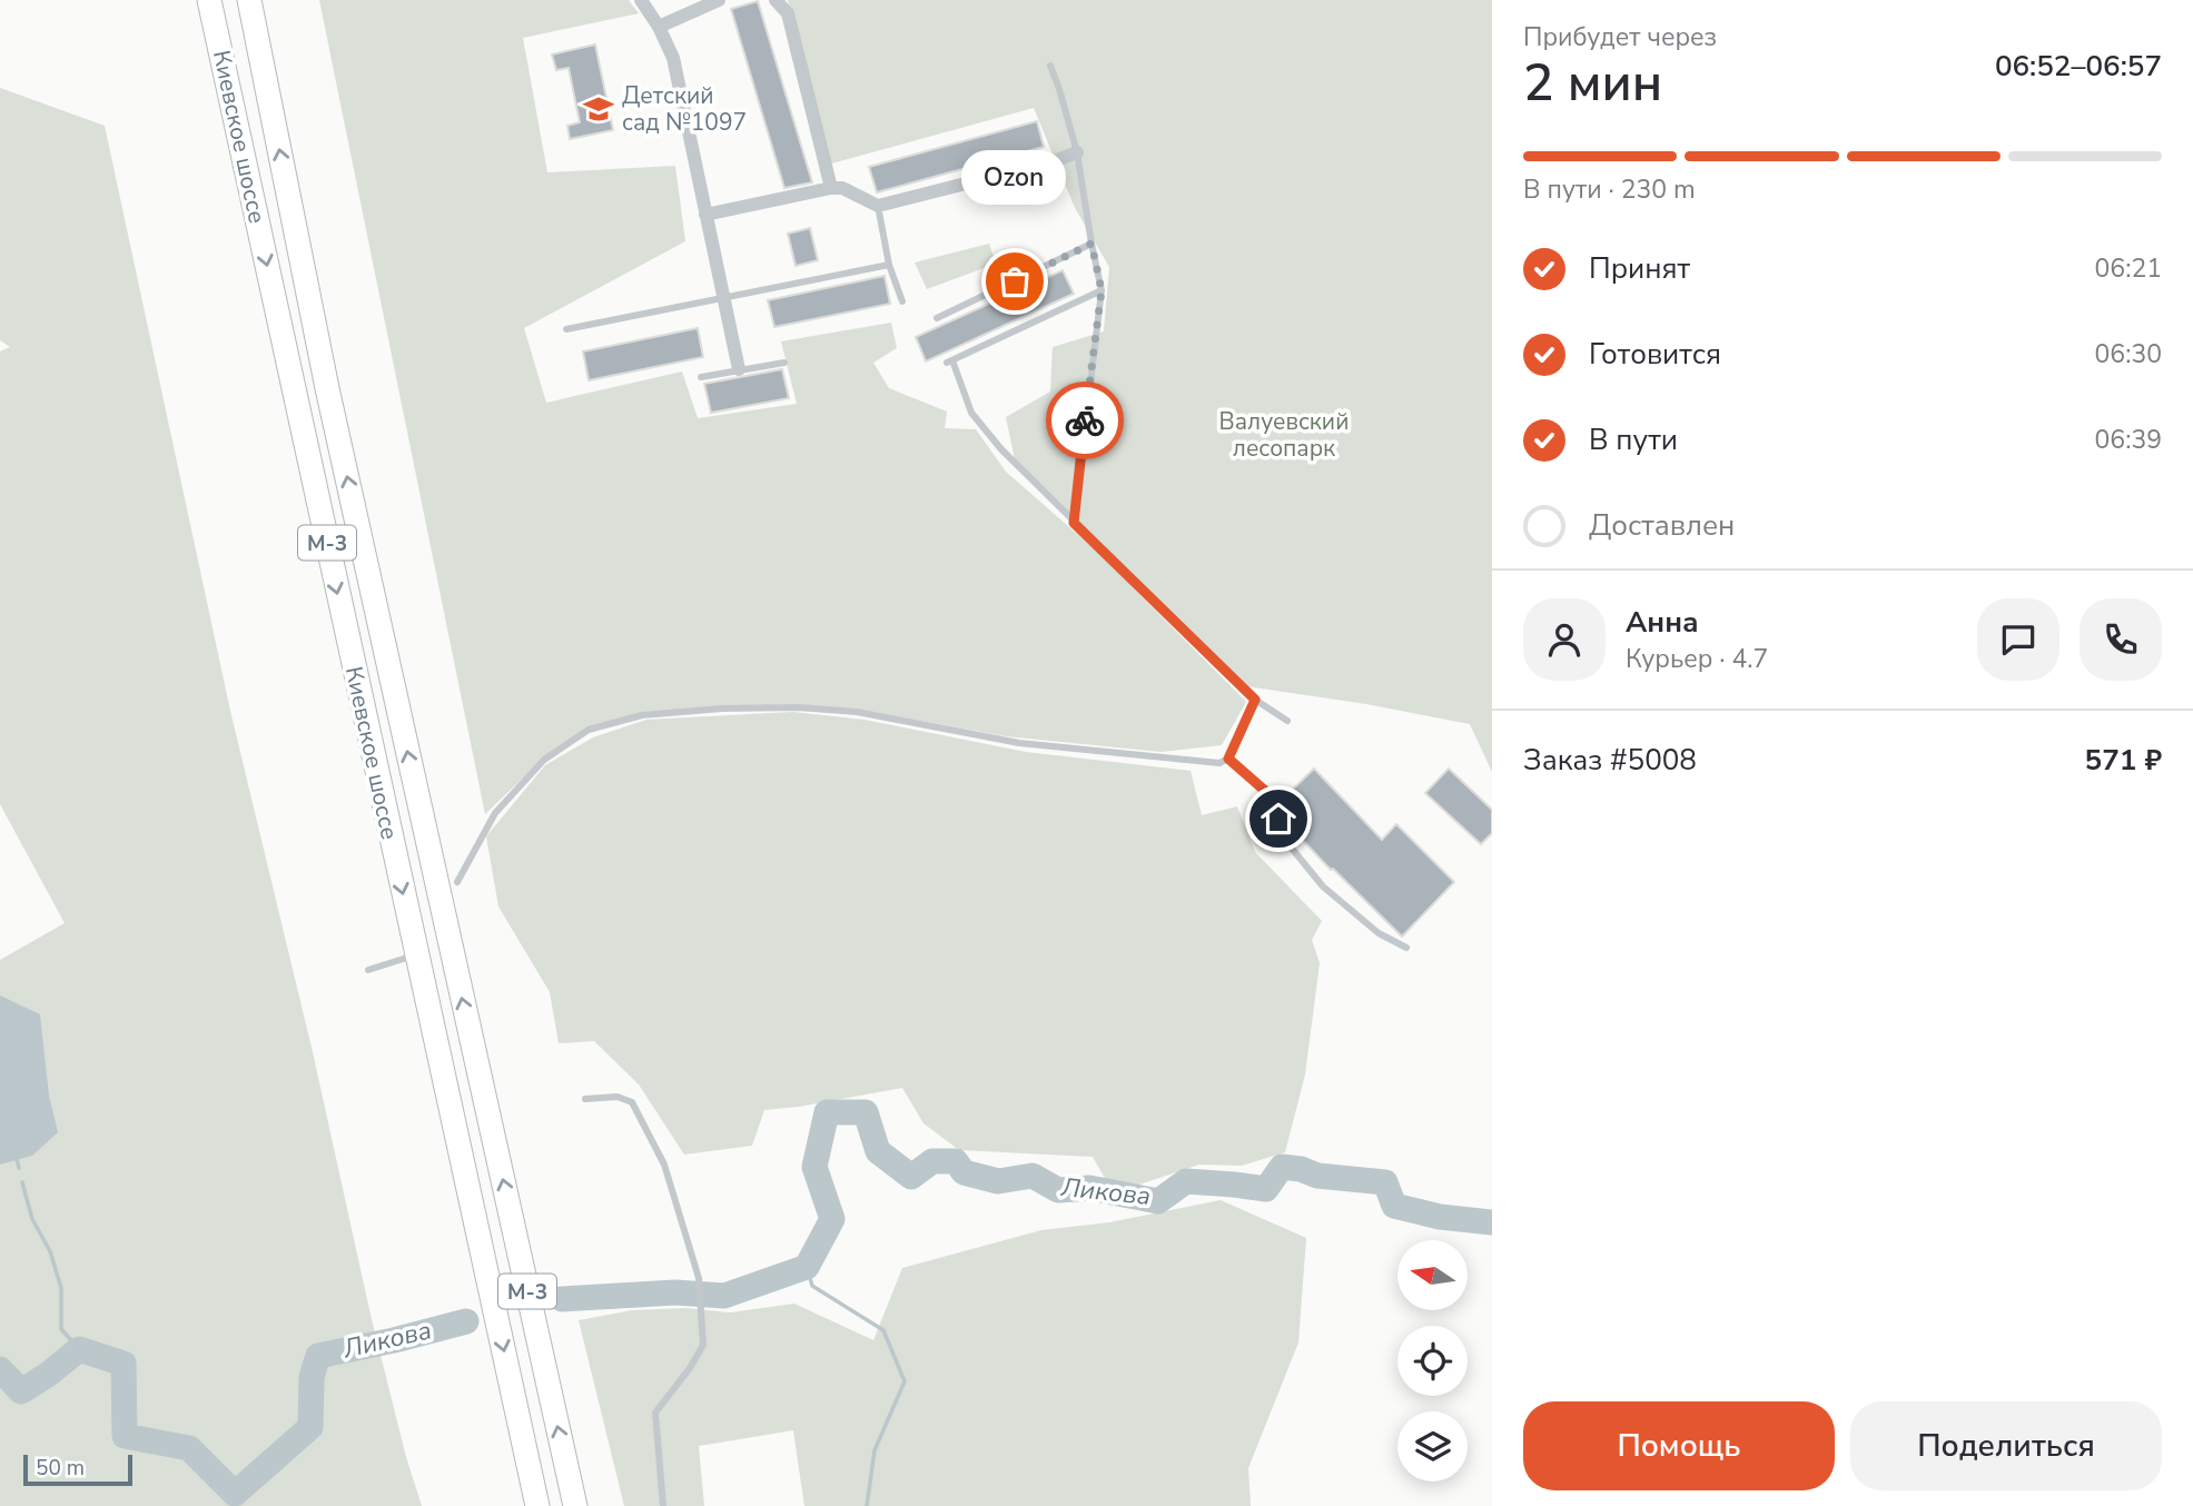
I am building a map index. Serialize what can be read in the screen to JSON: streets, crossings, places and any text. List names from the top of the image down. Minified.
{"streets":{"highway":["Киевское шоссе","М-3"]},"water":["Ликова"],"parks":["Валуевский лесопарк"],"places":{"school or university":["Детский сад №1097"],"other":["Ozon"]},"scale_bar":"50 m","north":"left","page":{"heading":["2 мин","Прибудет через","06:52–06:57"],"panel":["Анна","Курьер · 4.7","Заказ #5008","571 ₽"],"bar":"В пути · 230 m","bubble":"Ozon","list":[["Принят","06:21"],["Готовится","06:30"],["В пути","06:39"],"Доставлен"],"buttons":["Помощь","Поделиться"],"scale":"50 m"}}
